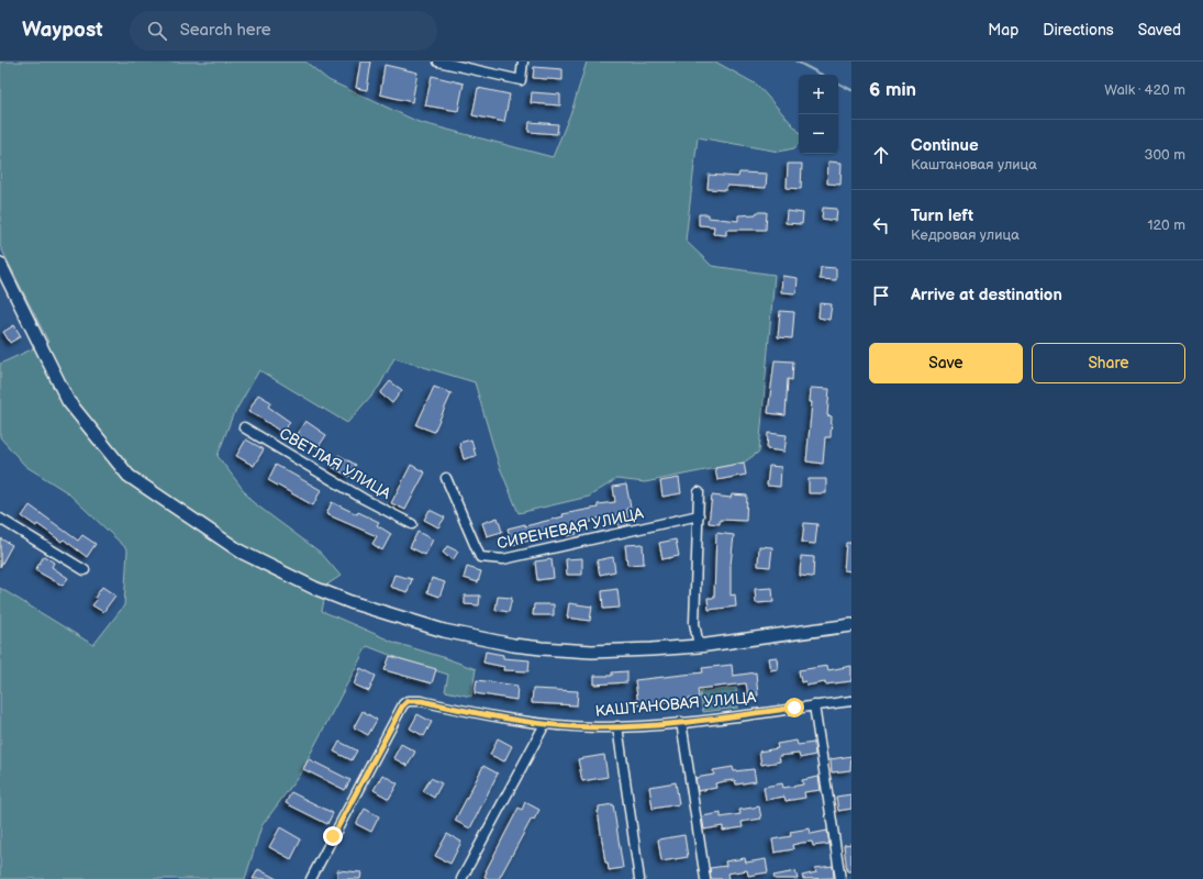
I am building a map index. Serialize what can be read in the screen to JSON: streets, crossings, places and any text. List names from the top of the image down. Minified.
{"streets":{"street":["СВЕТЛАЯ УЛИЦА","СИРЕНЕВАЯ УЛИЦА","КАШТАНОВАЯ УЛИЦА"]},"page":{"header":"Waypost","search":"Search here","nav":["Map","Directions","Saved"],"heading":["6 min","Walk · 420 m"],"map_buttons":["+","−"],"list":[["Continue","Каштановая улица","300 m"],["Turn left","Кедровая улица","120 m"],"Arrive at destination"],"buttons":["Save","Share"]}}
